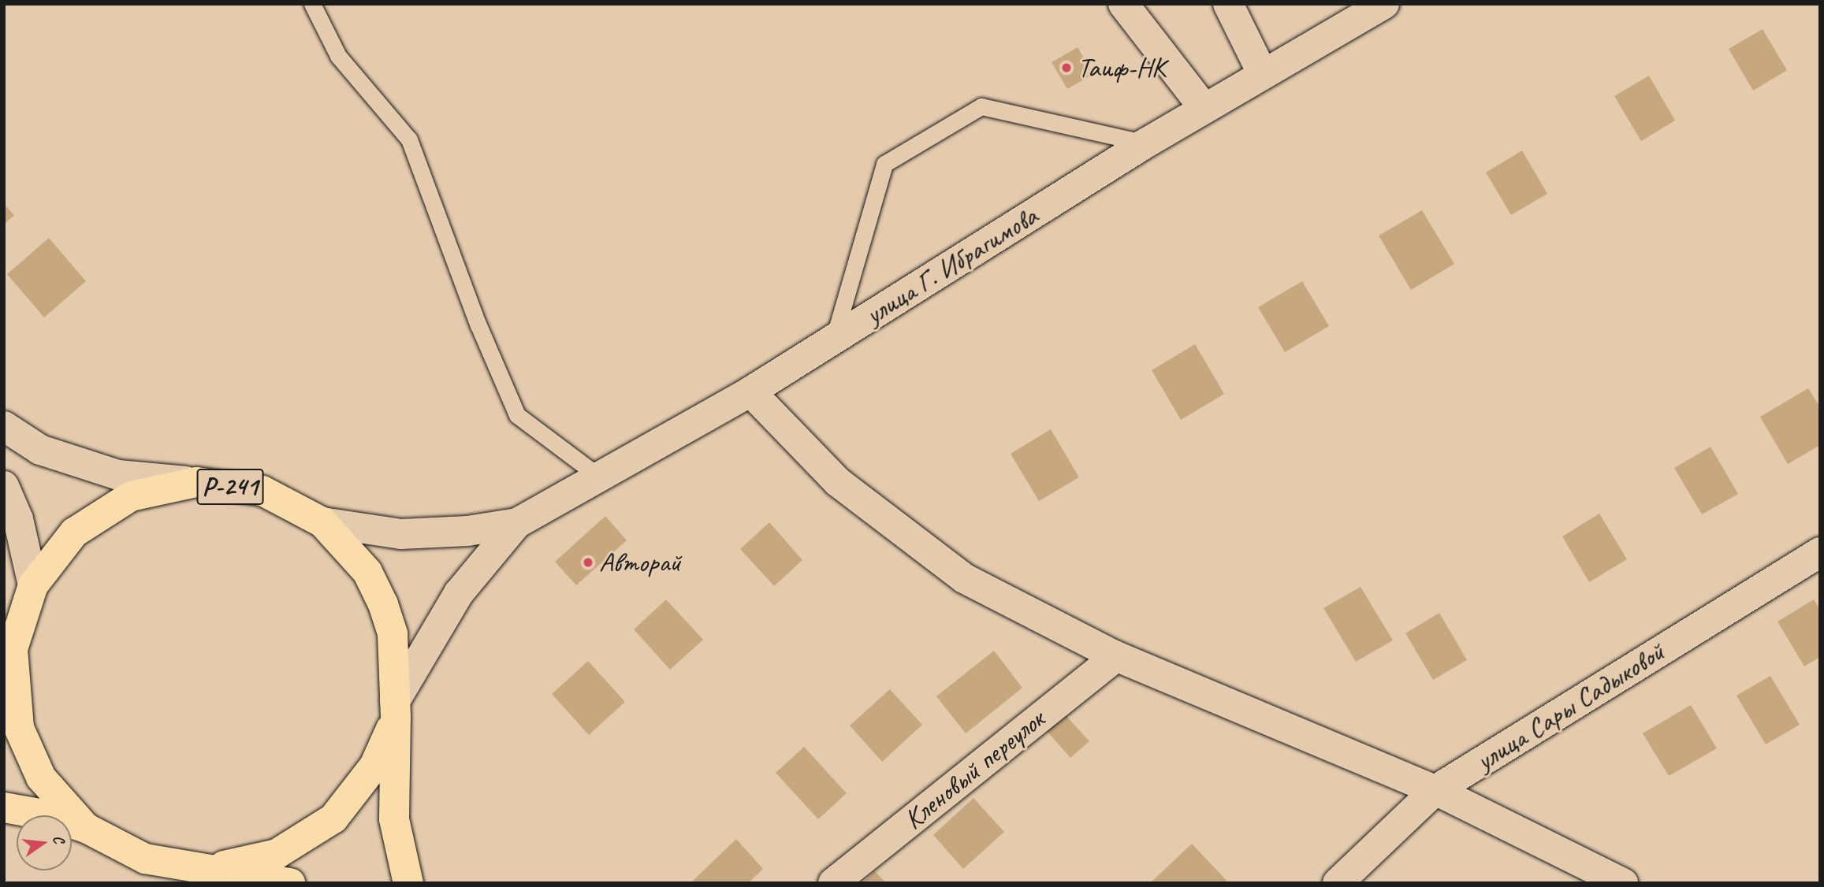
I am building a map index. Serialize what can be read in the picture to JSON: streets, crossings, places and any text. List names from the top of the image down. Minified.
{"streets":{"highway":["Р-241"],"street":["улица Г. Ибрагимова","улица Сары Садыковой","Кленовый переулок"]},"places":["Таиф-НК","Авторай"],"north":"right"}
